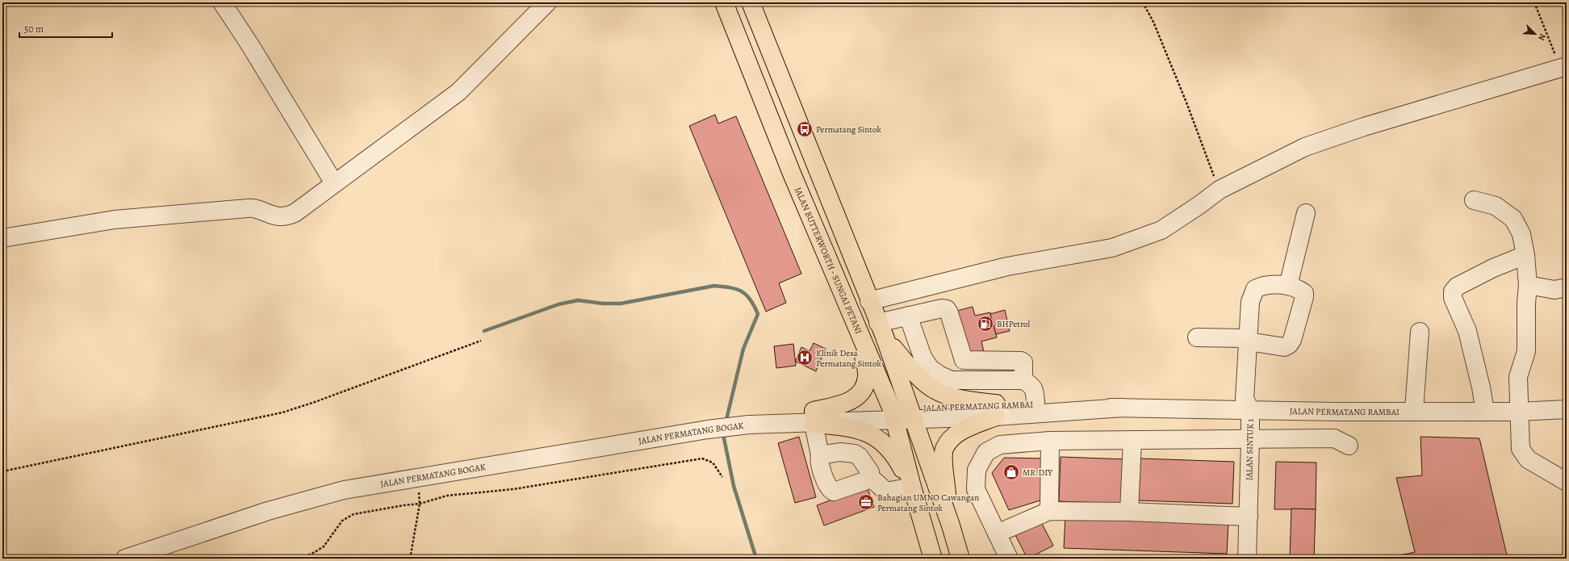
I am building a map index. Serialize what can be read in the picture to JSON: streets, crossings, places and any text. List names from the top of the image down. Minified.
{"streets":{"highway":["JALAN BUTTERWORTH - SUNGAI PETANI"],"street":["JALAN PERMATANG RAMBAI","JALAN PERMATANG BOGAK","JALAN SINTUK 1"]},"crossings":[["JALAN BUTTERWORTH - SUNGAI PETANI","JALAN PERMATANG RAMBAI"],["JALAN BUTTERWORTH - SUNGAI PETANI","JALAN PERMATANG BOGAK"],["JALAN PERMATANG RAMBAI","JALAN PERMATANG BOGAK"],["JALAN PERMATANG RAMBAI","JALAN SINTUK 1"]],"places":{"bus stop":["Permatang Sintok"],"fuel station":["BHPetrol"],"hospital":["Klinik Desa Permatang Sintok"],"shop":["MR.DIY"],"office":["Bahagian UMNO Cawangan Permatang Sintok"]},"scale_bar":"50 m","north":"bottom right"}
